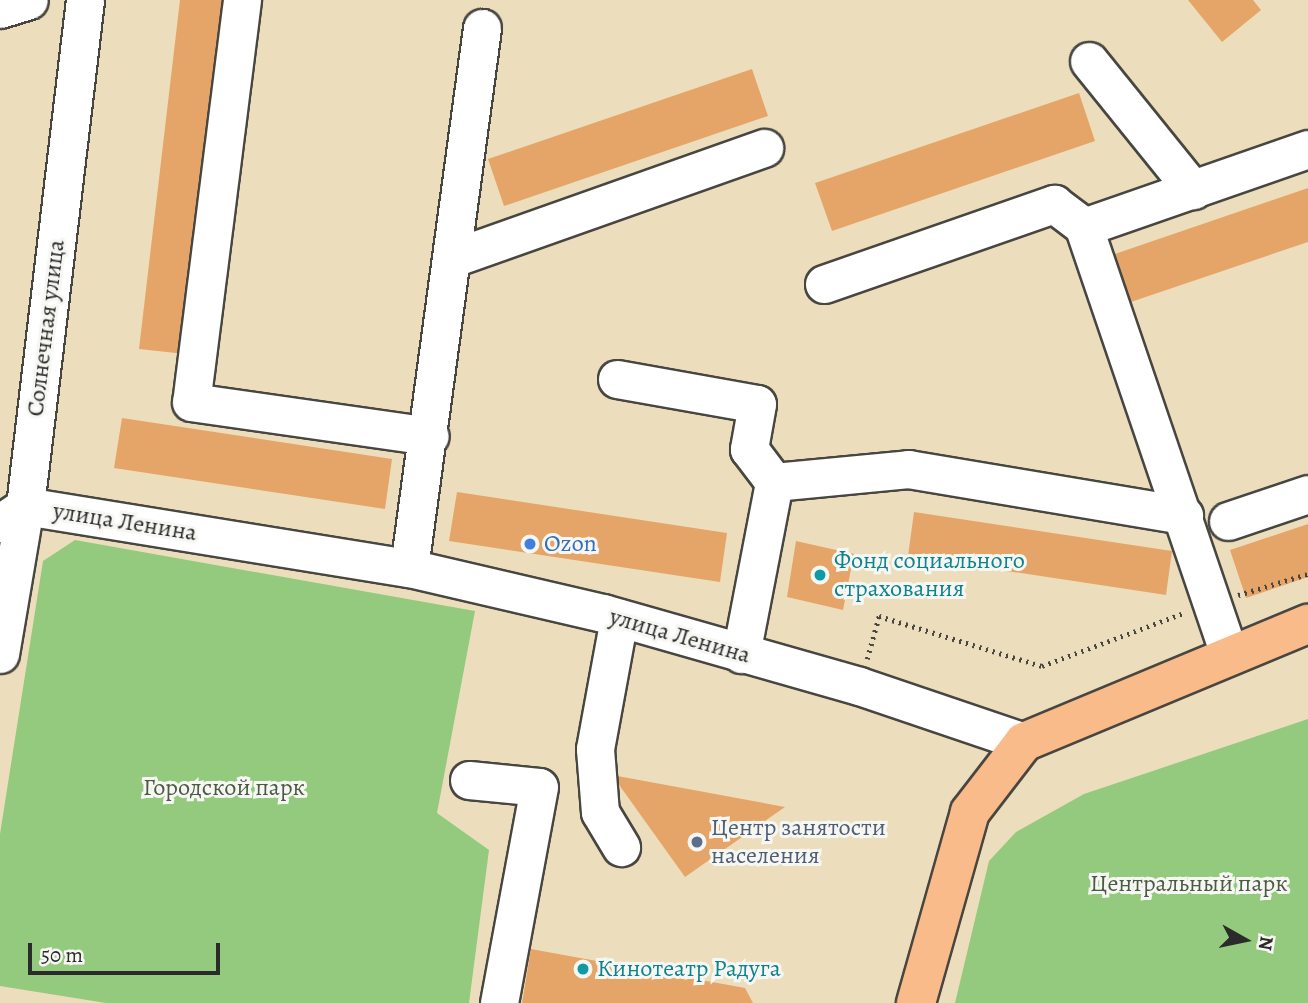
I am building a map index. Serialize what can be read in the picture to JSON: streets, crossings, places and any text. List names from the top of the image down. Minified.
{"streets":{"street":["Солнечная улица","улица Ленина"]},"crossings":[["Солнечная улица","улица Ленина"]],"parks":["Городской парк","Центральный парк"],"places":["Ozon","Фонд социального страхования","Центр занятости населения","Кинотеатр Радуга"],"scale_bar":"50 m","north":"right"}
